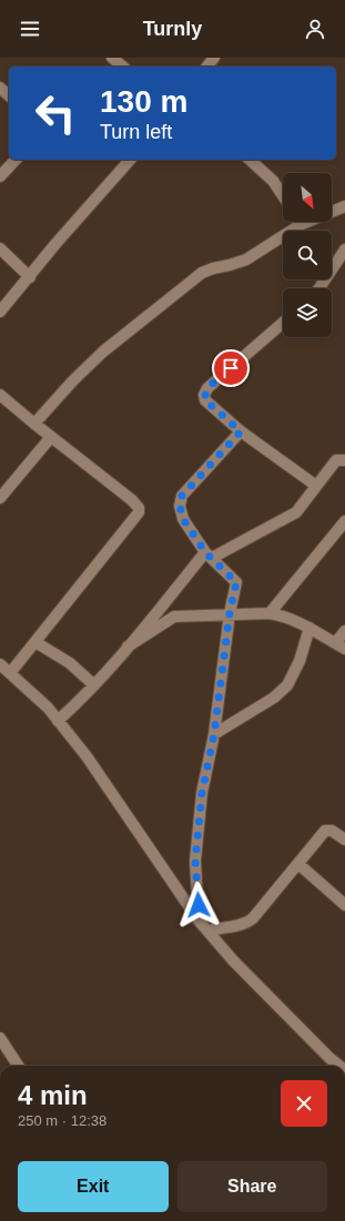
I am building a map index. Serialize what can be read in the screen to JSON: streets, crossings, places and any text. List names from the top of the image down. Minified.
{"north":"bottom right","page":{"header":"Turnly","turn":["130 m","Turn left"],"heading":["4 min","250 m · 12:38"],"buttons":["Exit","Share"]}}
